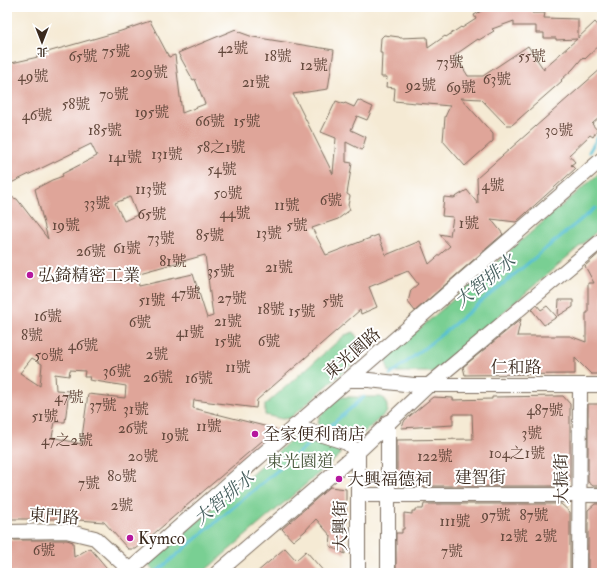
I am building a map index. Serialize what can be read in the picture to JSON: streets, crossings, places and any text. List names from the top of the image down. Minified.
{"streets":{"street":["東光園路","仁和路","建智街","大振街","東門路","大興街"]},"crossings":[["東光園路","仁和路"],["東光園路","東門路"],["仁和路","大振街"],["建智街","大振街"],["建智街","大興街"]],"water":["大智排水"],"parks":["東光園道"],"places":["弘錡精密工業","全家便利商店","大興福德祠","Kymco"],"house_numbers":["42號","75號","65號","18號","55號","73號","12號","209號","49號","63號","21號","92號","69號","70號","58號","195號","46號","66號","15號","185號","30號","58之1號","131號","141號","54號","4號","113號","50號","6號","33號","11號","44號","65號","1號","19號","5號","13號","85號","73號","61號","26號","81號","21號","35號","47號","27號","51號","5號","18號","15號","16號","21號","6號","41號","8號","15號","6號","46號","2號","50號","11號","36號","26號","16號","47號","37號","31號","487號","51號","11號","26號","3號","19號","47之2號","104之1號","20號","122號","80號","7號","2號","97號","87號","111號","12號","2號","6號","7號"],"north":"bottom"}
